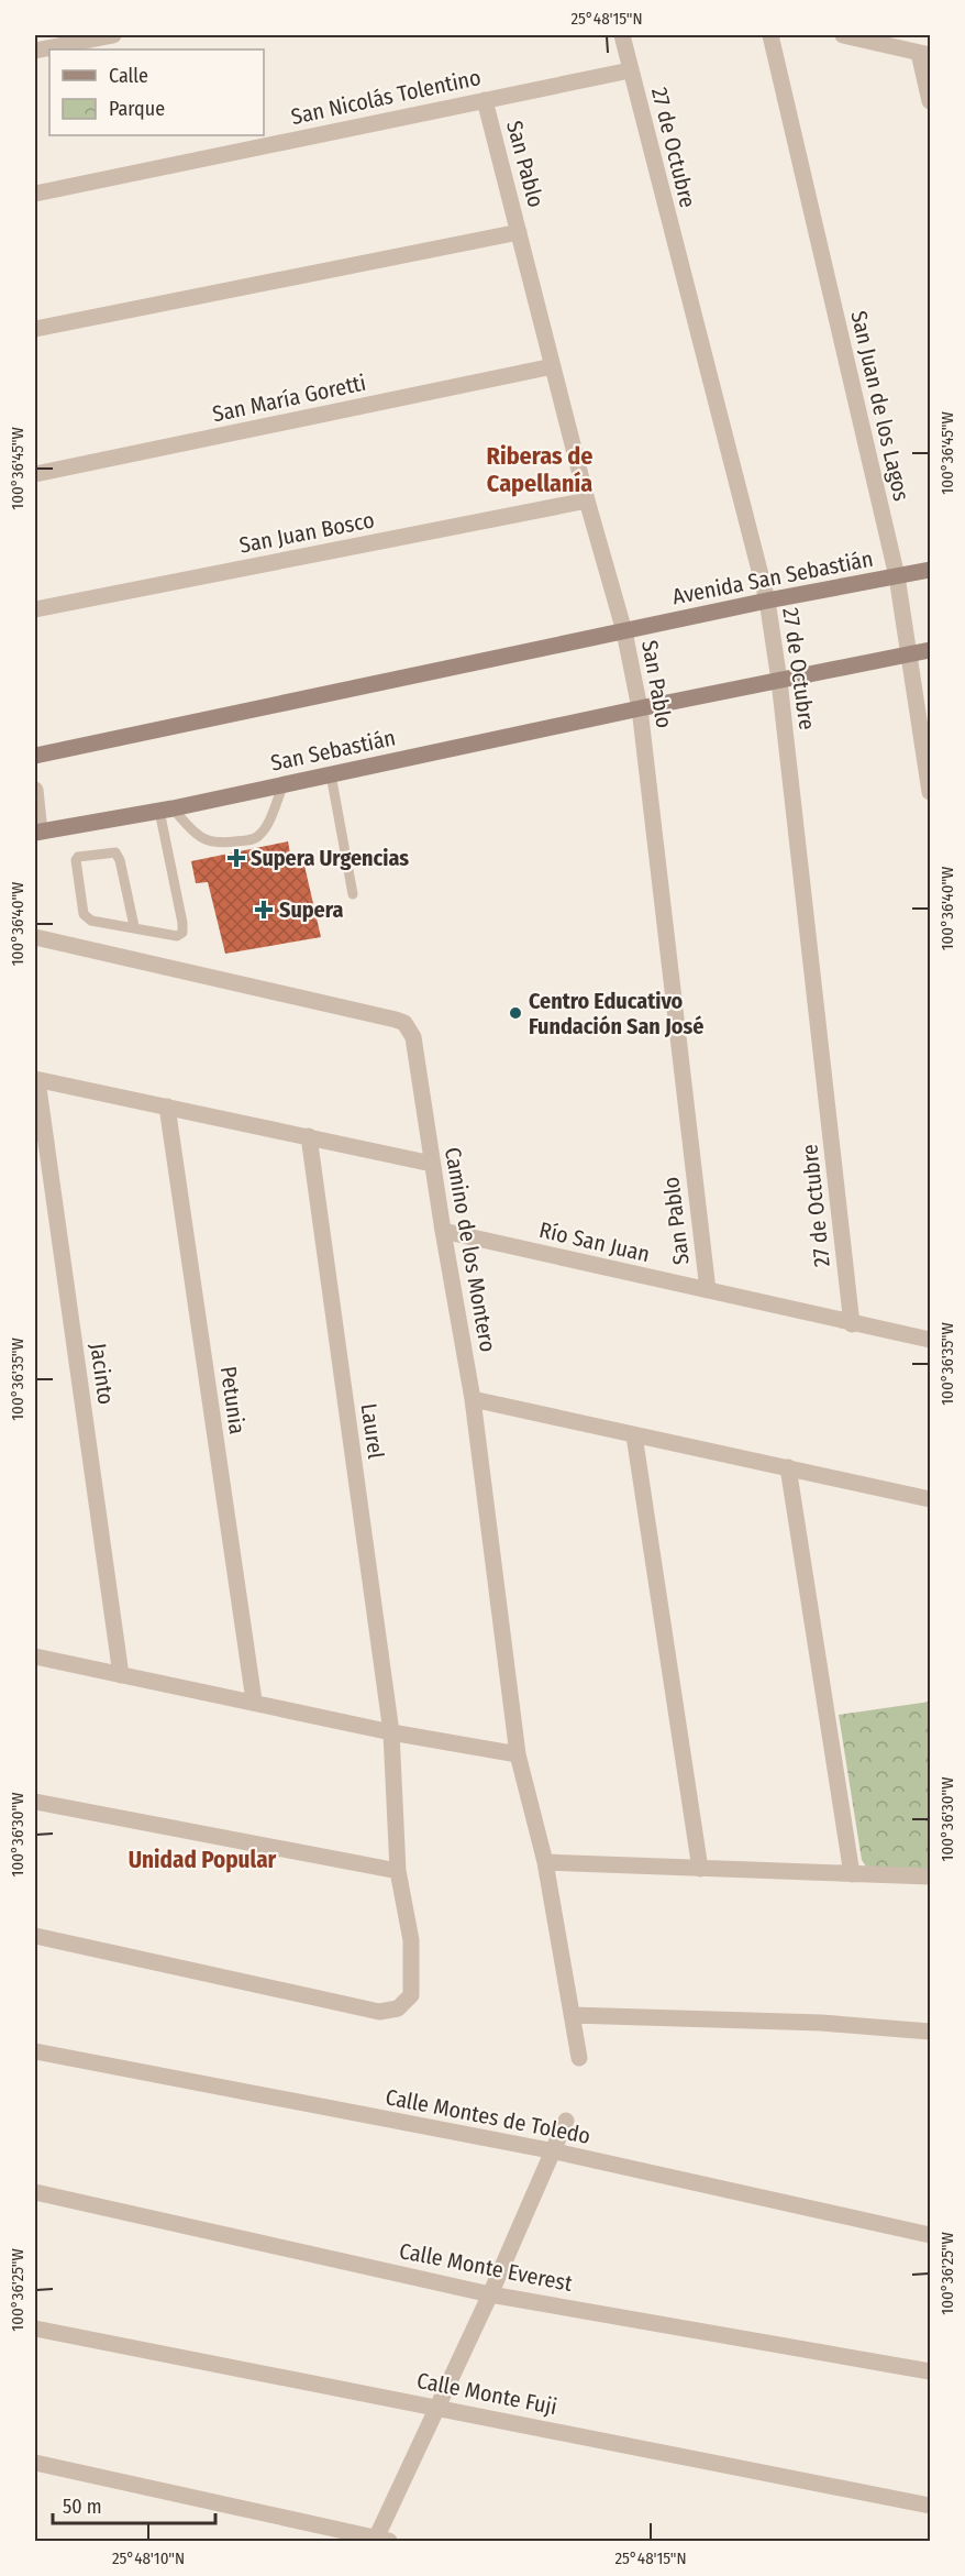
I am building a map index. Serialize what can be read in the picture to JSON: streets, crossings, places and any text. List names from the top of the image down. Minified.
{"streets":{"main road":["Avenida San Sebastián","San Sebastián"],"street":["San Nicolás Tolentino","27 de Octubre","San Pablo","San María Goretti","San Juan de los Lagos","San Juan Bosco","Río San Juan","Camino de los Montero","Jacinto","Petunia","Laurel","Calle Montes de Toledo","Calle Monte Everest","Calle Monte Fuji"]},"crossings":[["San Nicolás Tolentino","27 de Octubre"],["San Nicolás Tolentino","San Pablo"],["27 de Octubre","Avenida San Sebastián"],["27 de Octubre","Río San Juan"],["San Pablo","San María Goretti"],["San Pablo","San Juan Bosco"],["San Pablo","Avenida San Sebastián"],["San Pablo","San Sebastián"],["San Pablo","Río San Juan"],["San Juan de los Lagos","Avenida San Sebastián"],["Río San Juan","Camino de los Montero"]],"districts":["Riberas de Capellanía","Unidad Popular"],"places":{"health":["Supera Urgencias","Supera"],"other":["Centro Educativo Fundación San José"]},"legend":["Calle","Parque"],"scale_bar":"50 m","coordinates":["25°48'15\"N","100°36'45\"W","100°36'40\"W","100°36'35\"W","100°36'30\"W","100°36'25\"W","25°48'10\"N"]}
